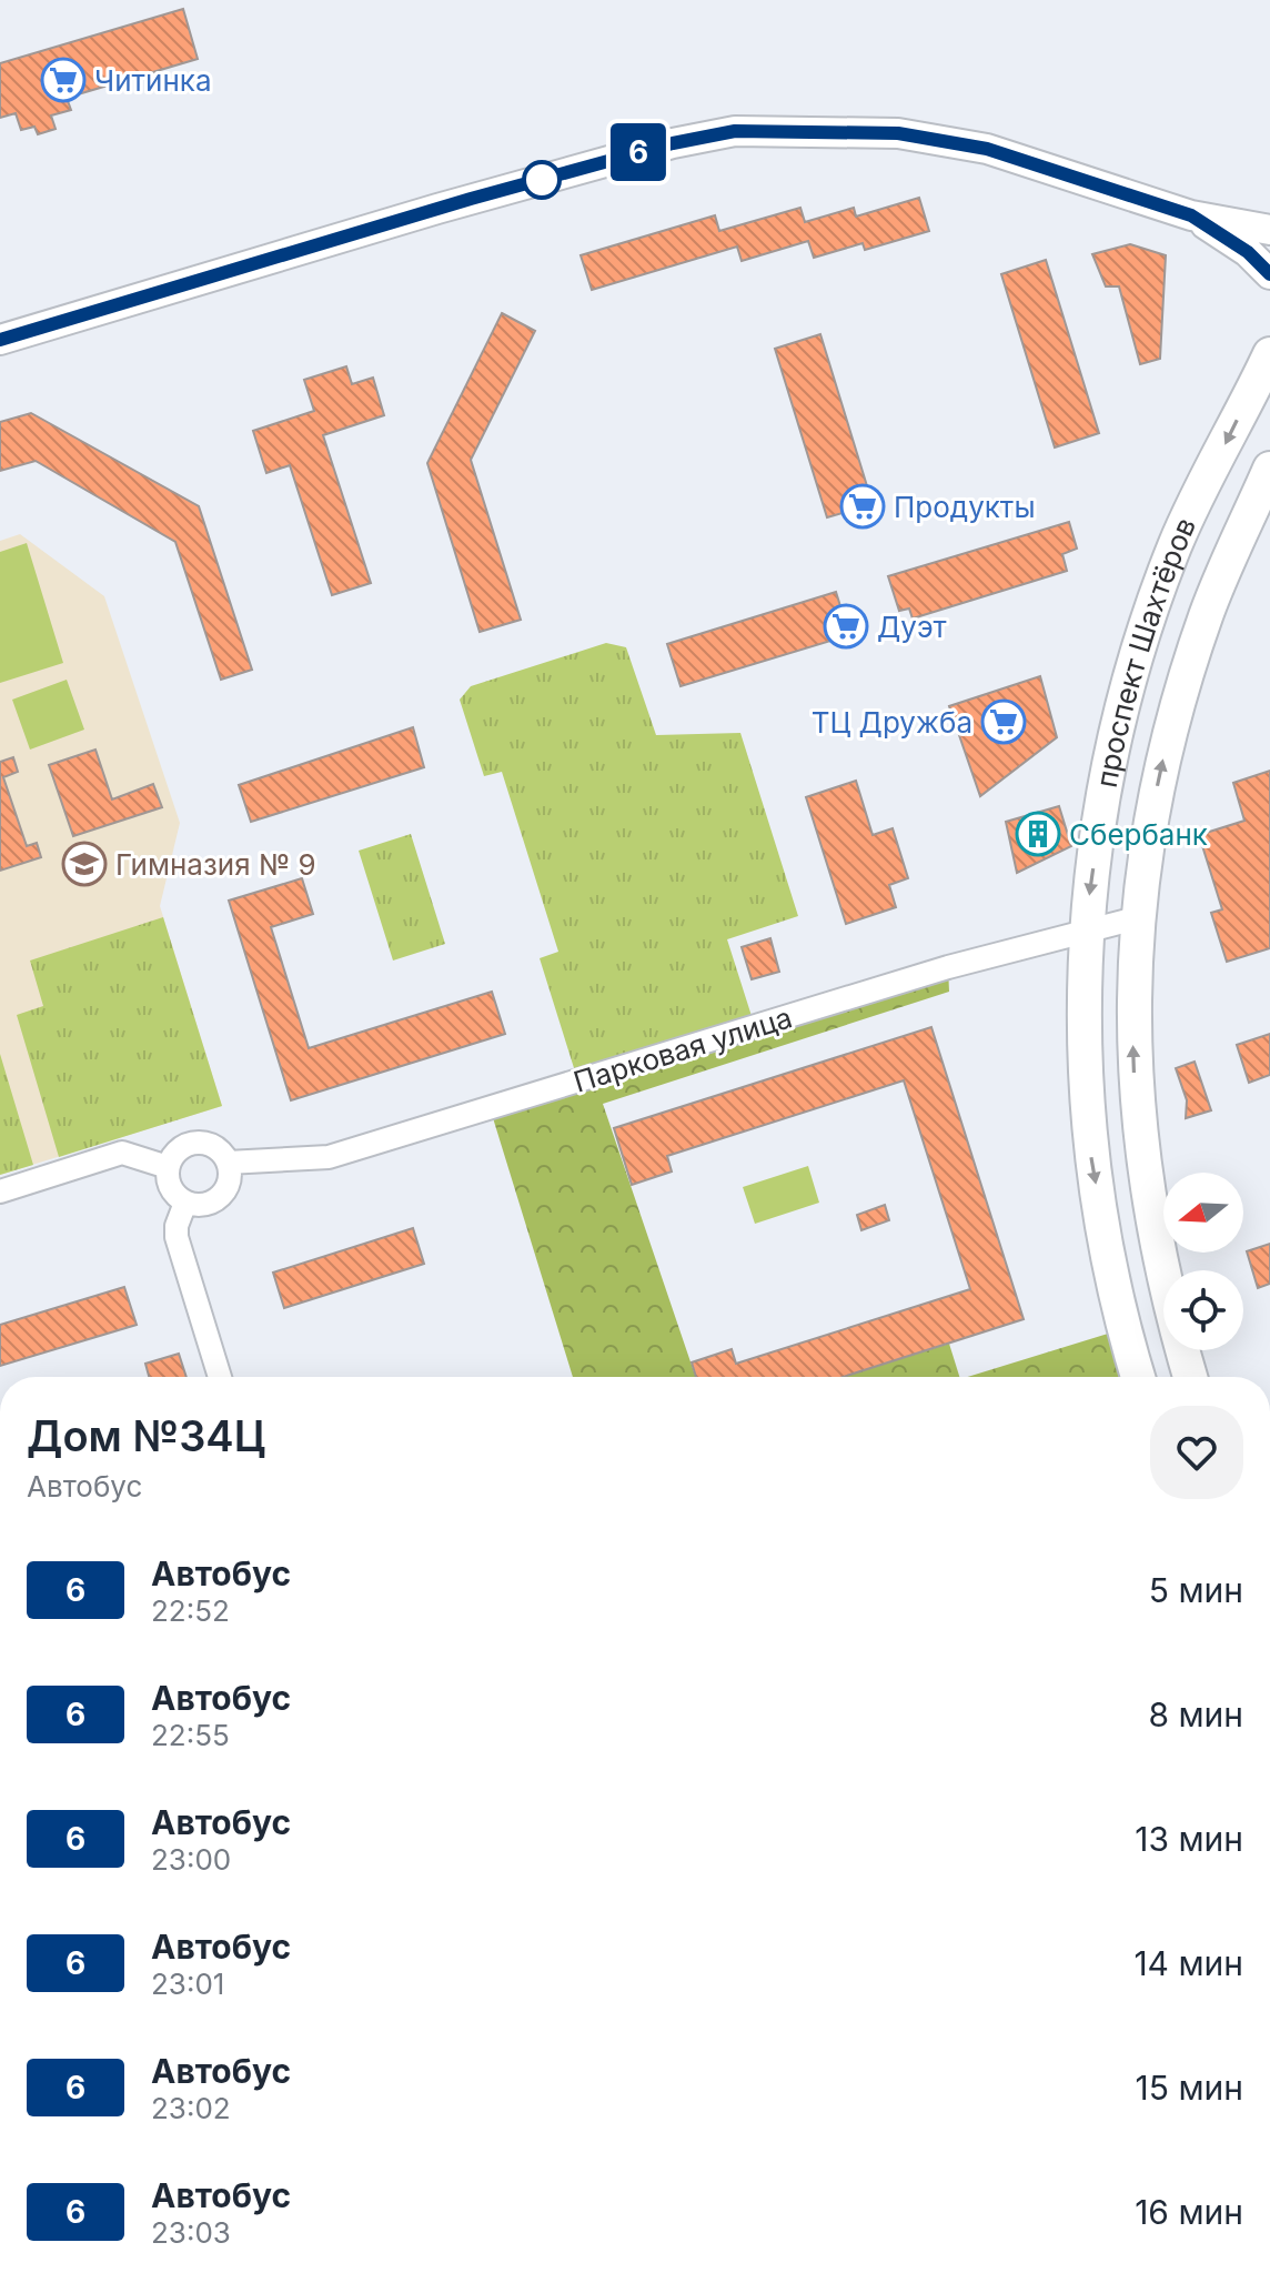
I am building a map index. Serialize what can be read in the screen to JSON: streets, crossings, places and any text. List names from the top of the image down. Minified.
{"streets":{"main road":["проспект Шахтёров"],"street":["Парковая улица"]},"crossings":[["проспект Шахтёров","Парковая улица"]],"places":{"supermarket":["Читинка","Продукты","Дуэт","ТЦ Дружба"],"building":["Сбербанк"],"school or university":["Гимназия № 9"]},"lines":["bus line 6"],"north":"left","page":{"on_map":"6","heading":["Дом №34Ц","Автобус"],"list":[{"mark":"6","name":"Автобус","note":"22:52","value":"5 мин"},{"mark":"6","name":"Автобус","note":"22:55","value":"8 мин"},{"mark":"6","name":"Автобус","note":"23:00","value":"13 мин"},{"mark":"6","name":"Автобус","note":"23:01","value":"14 мин"},{"mark":"6","name":"Автобус","note":"23:02","value":"15 мин"},{"mark":"6","name":"Автобус","note":"23:03","value":"16 мин"}]}}
